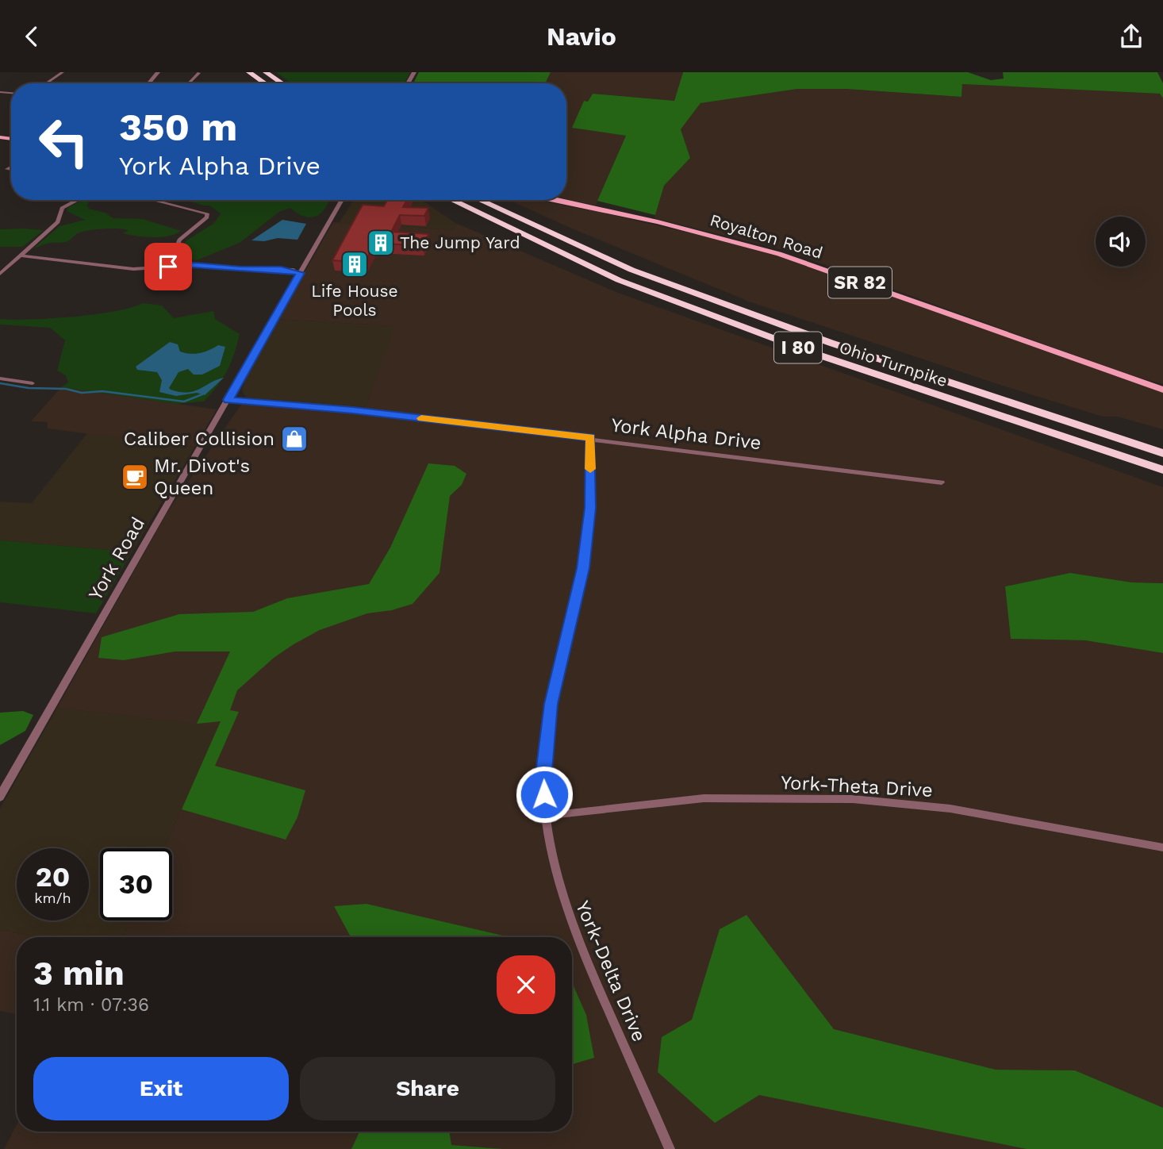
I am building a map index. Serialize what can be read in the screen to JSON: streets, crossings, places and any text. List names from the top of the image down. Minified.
{"streets":{"highway":["I 80","Ohio Turnpike"],"main road":["Royalton Road","SR 82"],"street":["York Alpha Drive","York Road","York-Theta Drive","York-Delta Drive"]},"crossings":[["York Alpha Drive","York Road"],["York Alpha Drive","York-Delta Drive"],["York-Theta Drive","York-Delta Drive"]],"places":{"building":["The Jump Yard","Life House Pools"],"shop":["Caliber Collision"],"cafe":["Mr. Divot's Queen"]},"page":{"header":"Navio","turn":["350 m","York Alpha Drive"],"speed":"20 km/h","limit":"30","heading":["3 min","1.1 km · 07:36"],"buttons":["Exit","Share"]}}
